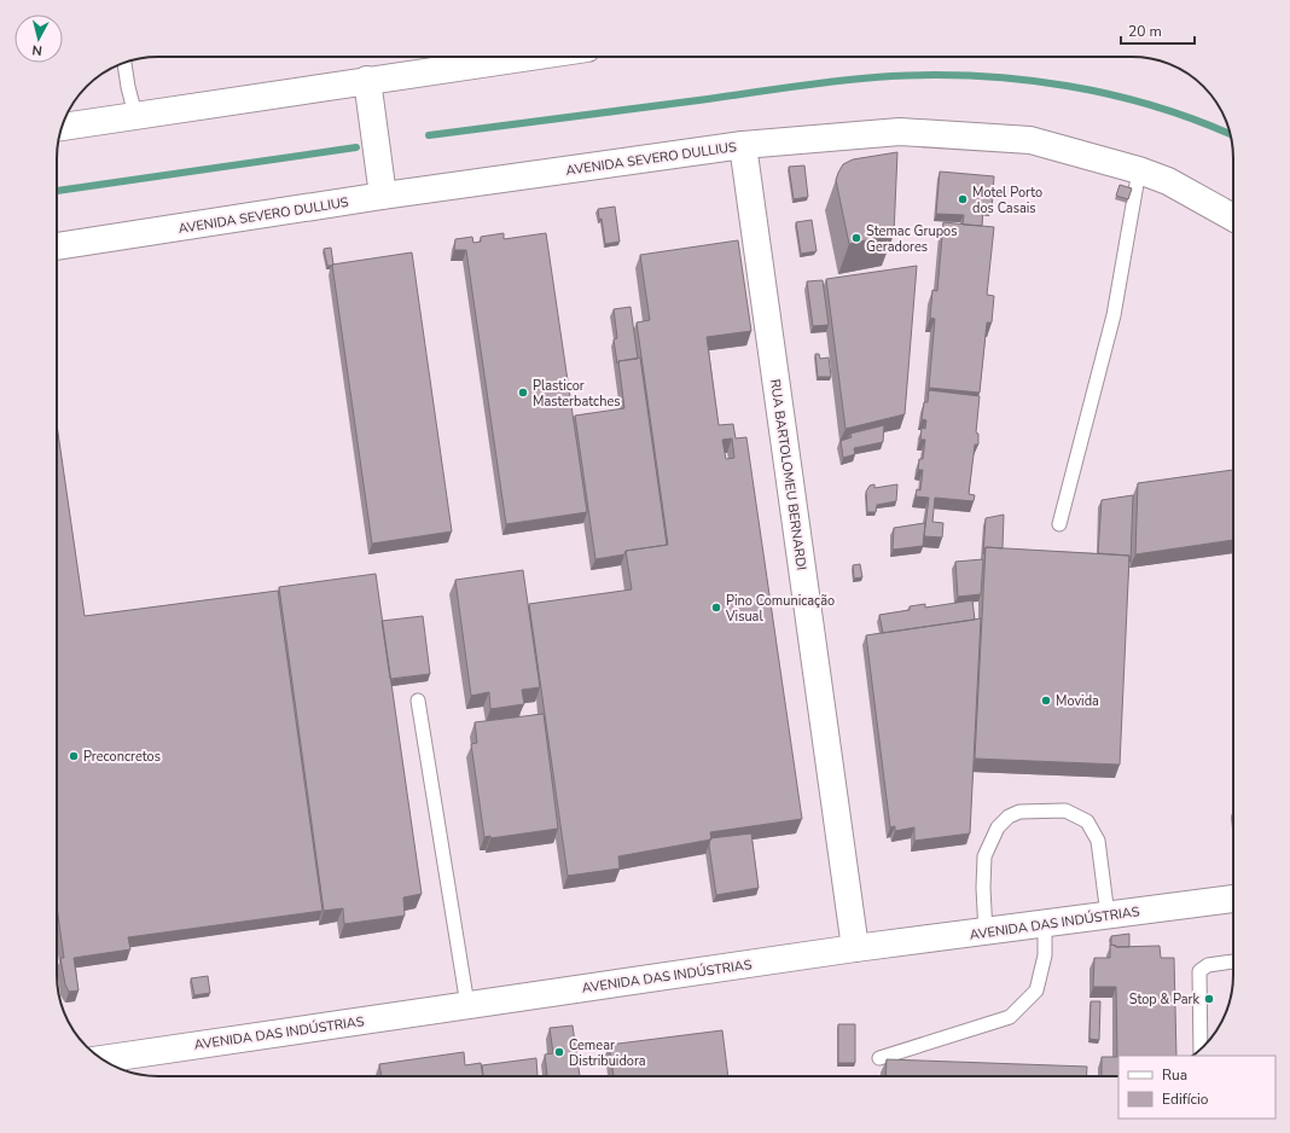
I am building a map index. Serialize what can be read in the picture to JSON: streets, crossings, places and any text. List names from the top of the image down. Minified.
{"streets":{"street":["AVENIDA SEVERO DULLIUS","RUA BARTOLOMEU BERNARDI","AVENIDA DAS INDÚSTRIAS"]},"crossings":[["AVENIDA SEVERO DULLIUS","RUA BARTOLOMEU BERNARDI"],["RUA BARTOLOMEU BERNARDI","AVENIDA DAS INDÚSTRIAS"]],"places":["Motel Porto dos Casais","Stemac Grupos Geradores","Plasticor Masterbatches","Pino Comunicação Visual","Movida","Preconcretos","Stop & Park","Cemear Distribuidora"],"legend":["Rua","Edifício"],"scale_bar":"20 m","north":"bottom"}
